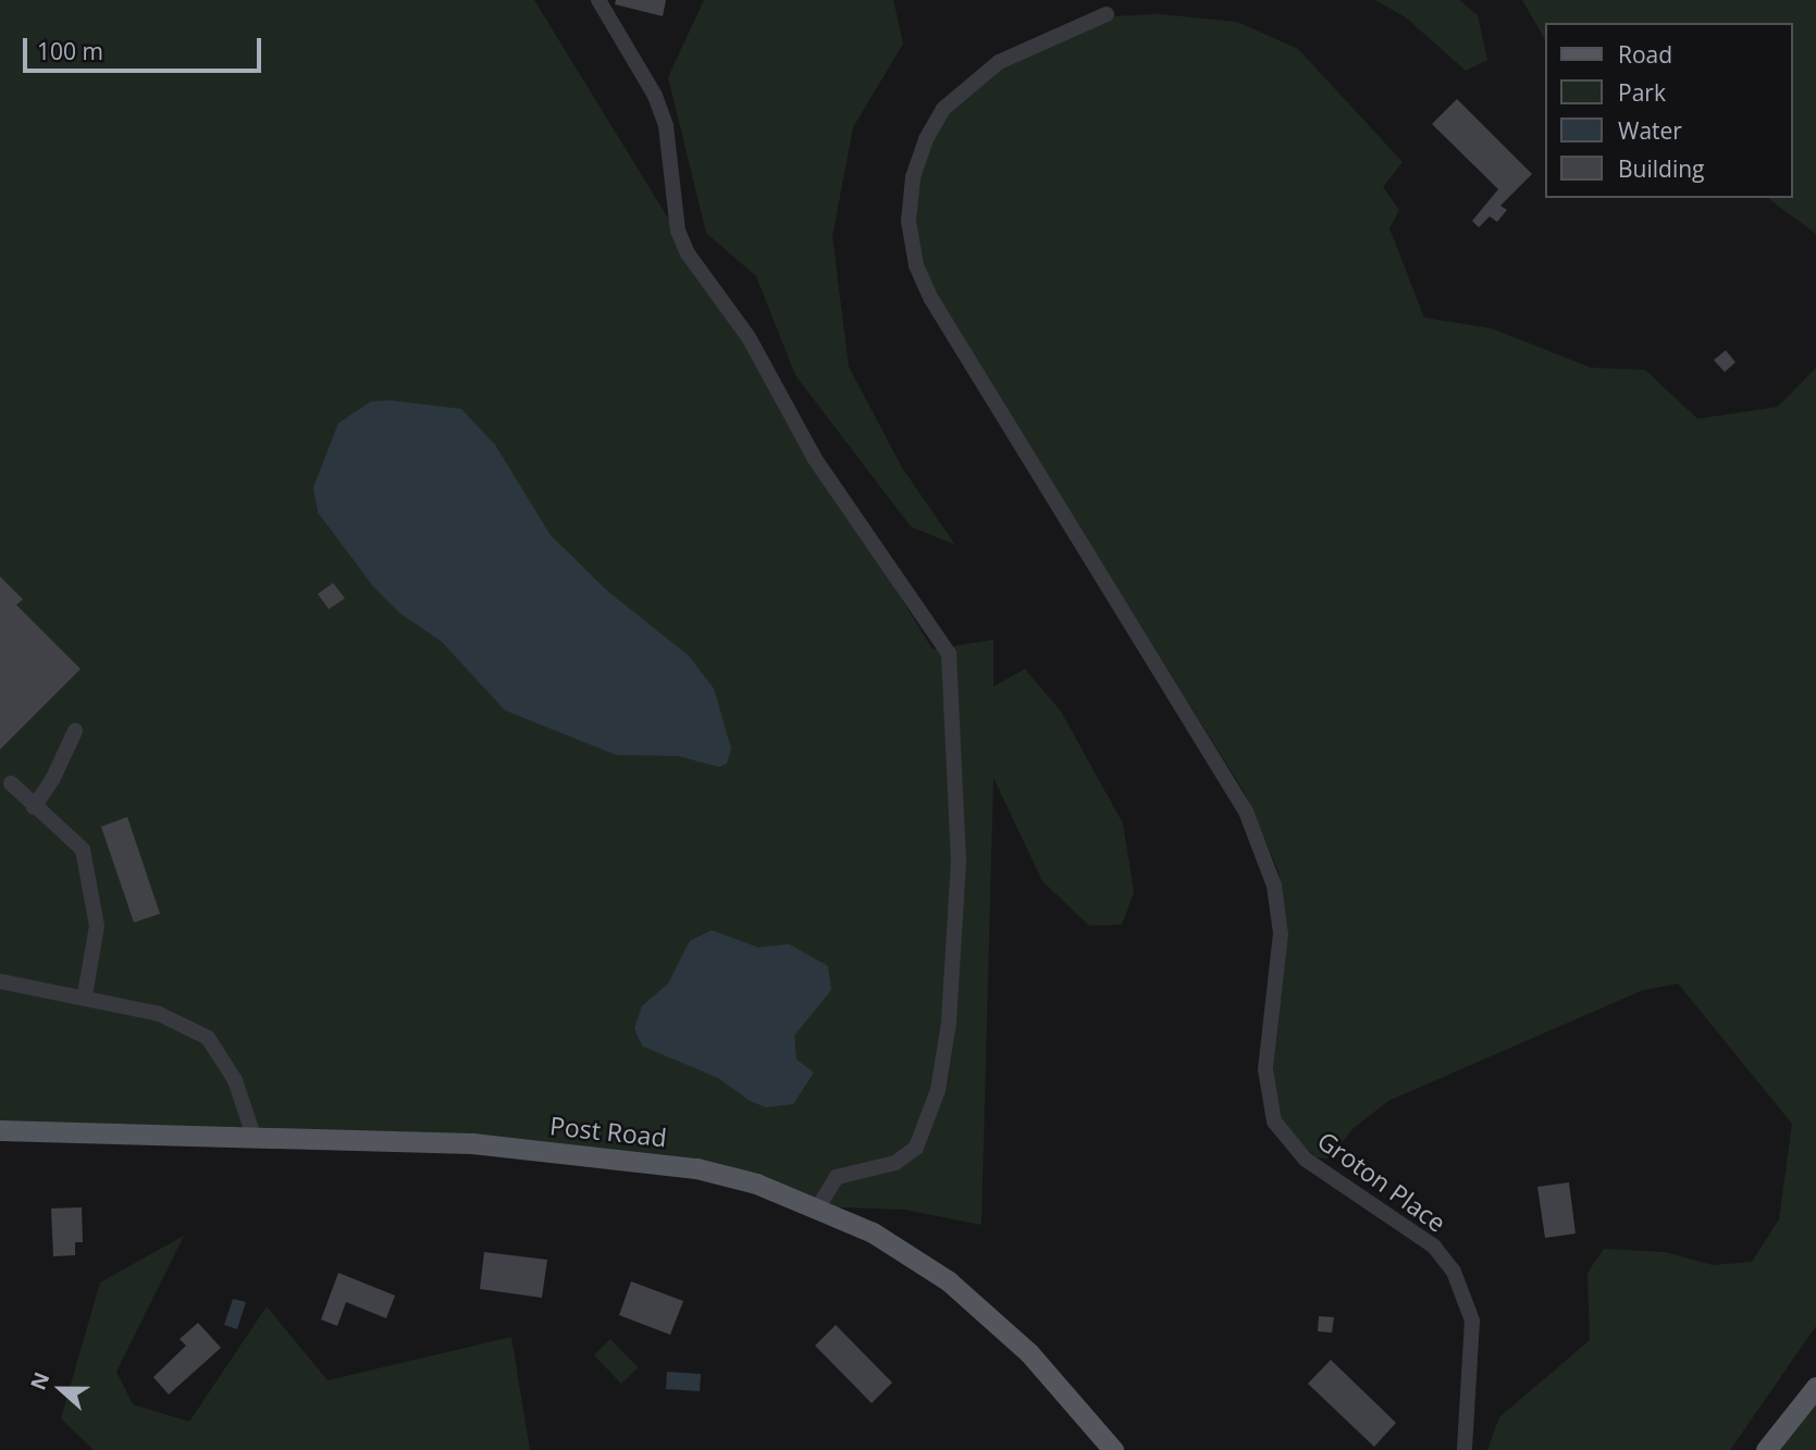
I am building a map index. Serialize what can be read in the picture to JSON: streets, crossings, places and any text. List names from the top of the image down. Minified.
{"streets":{"main road":["Post Road"],"street":["Groton Place"]},"legend":["Road","Park","Water","Building"],"scale_bar":"100 m","north":"left"}
